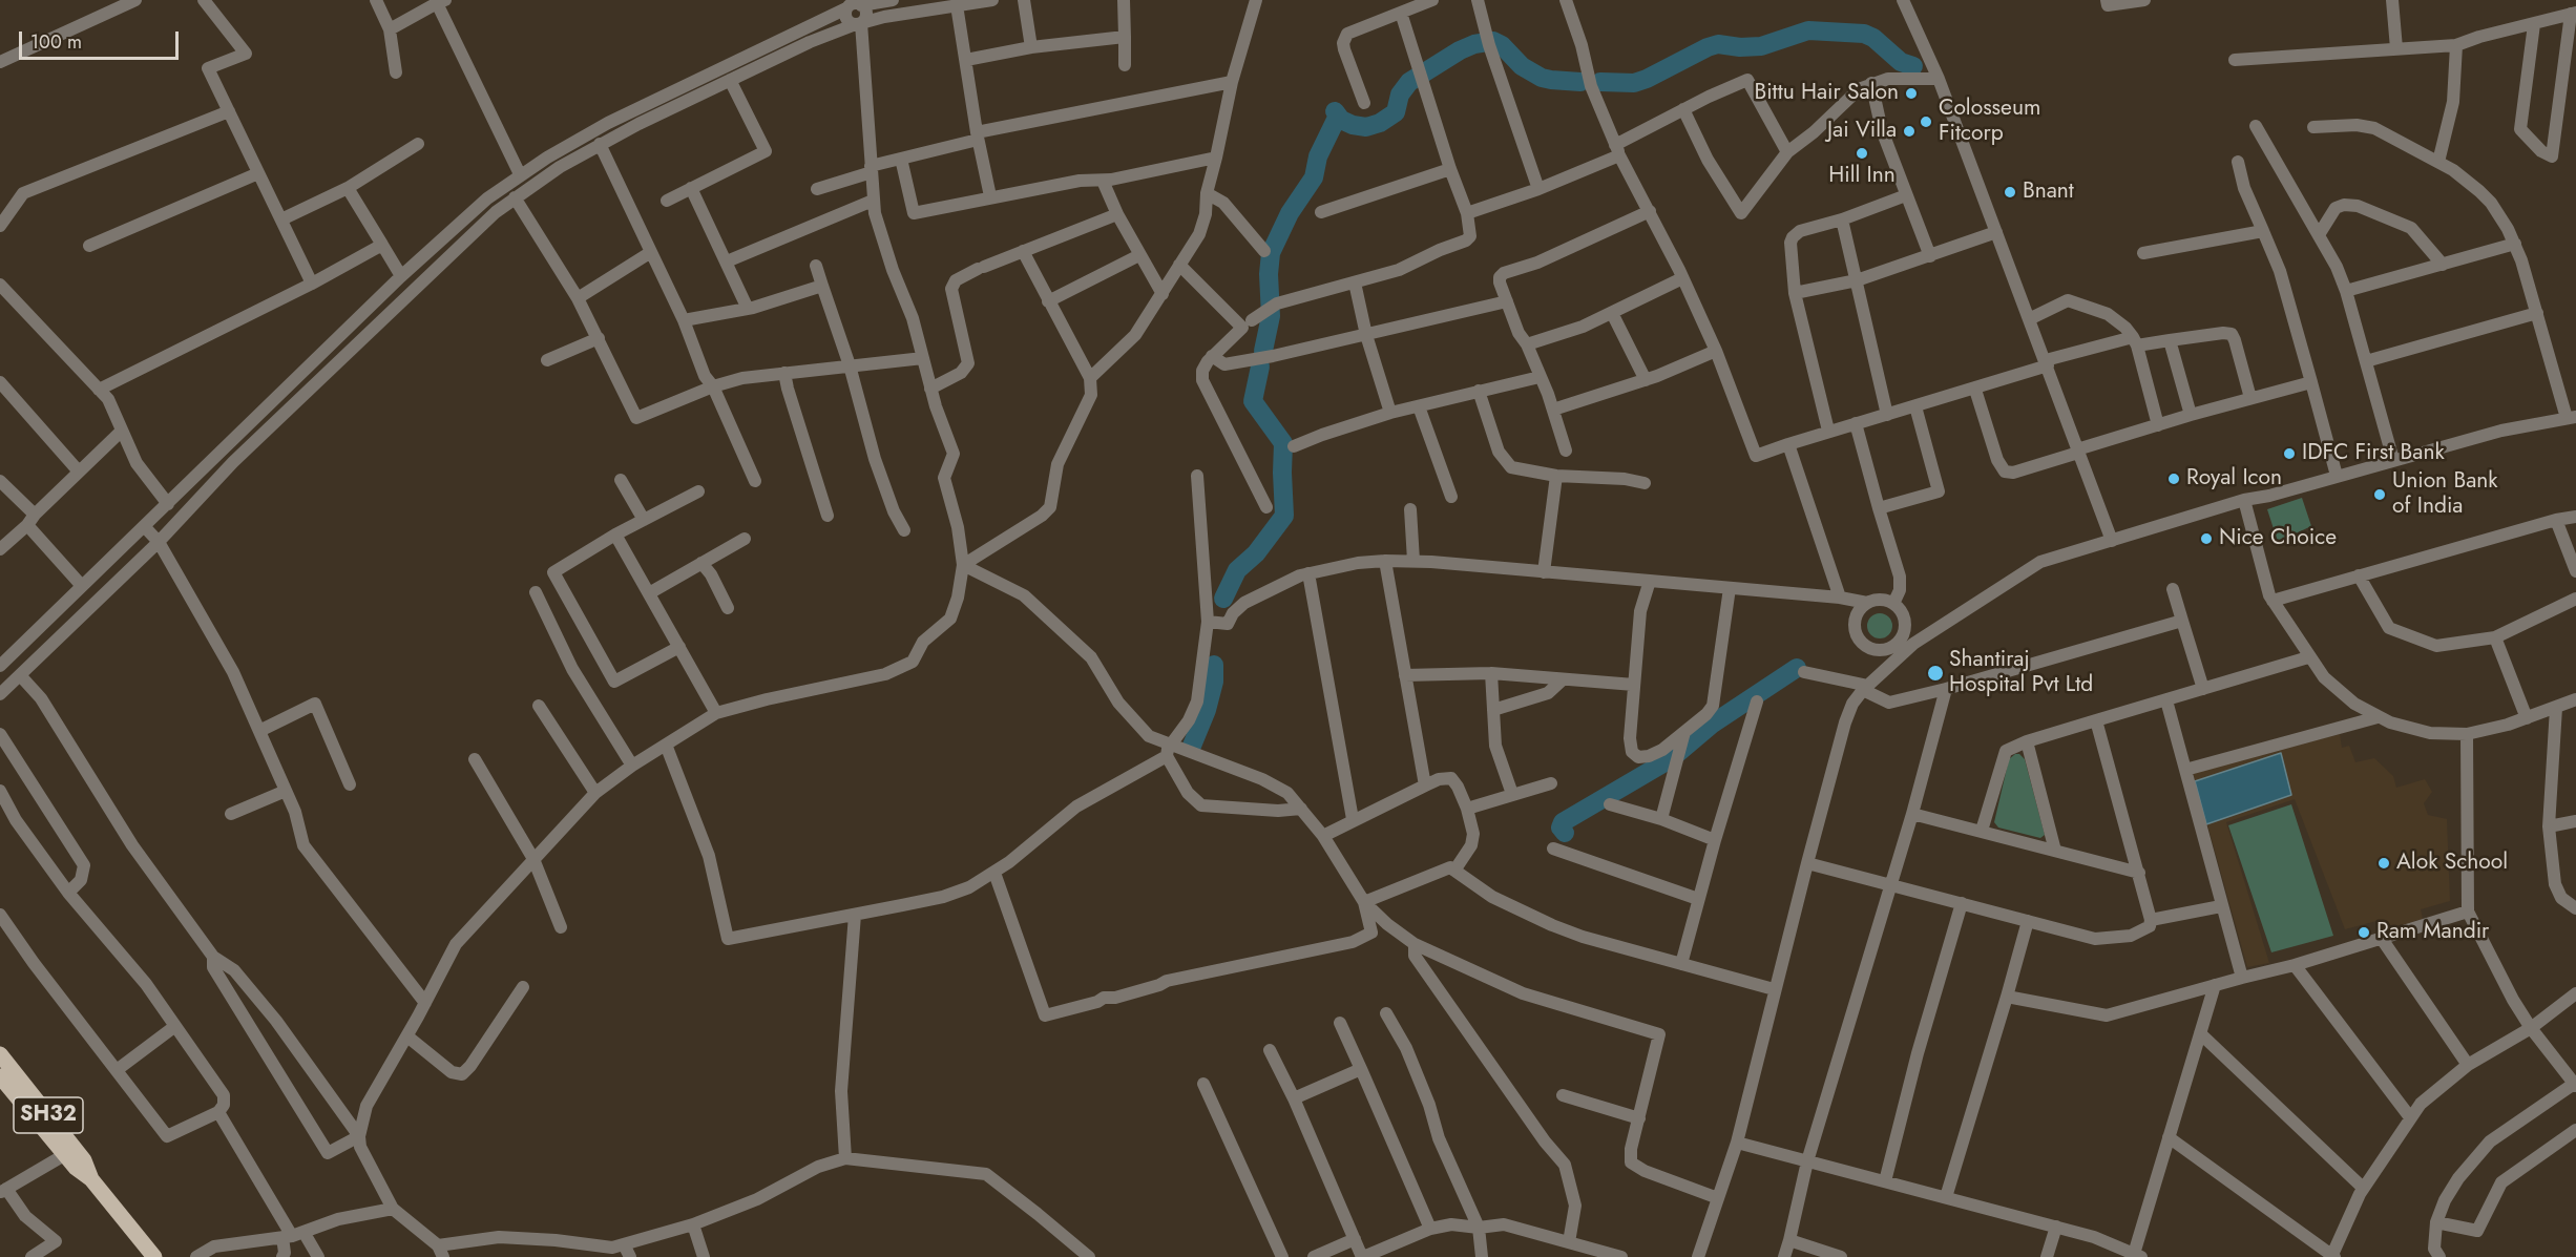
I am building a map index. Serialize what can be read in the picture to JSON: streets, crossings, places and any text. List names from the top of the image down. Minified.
{"streets":{"main road":["SH32"]},"places":["Bittu Hair Salon","Colosseum Fitcorp","Jai Villa","Hill Inn","Bnant","IDFC First Bank","Royal Icon","Union Bank of India","Nice Choice","Shantiraj Hospital Pvt Ltd","Alok School","Ram Mandir"],"scale_bar":"100 m"}
